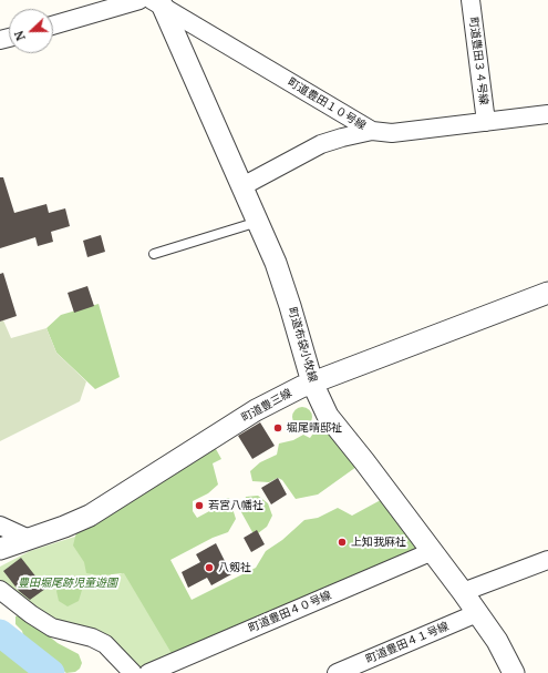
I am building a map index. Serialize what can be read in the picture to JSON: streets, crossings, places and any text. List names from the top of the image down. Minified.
{"streets":{"street":["町道豊田３４号線","町道豊田１０号線","町道布袋小牧線","町道豊三線","町道豊田４０号線","町道豊田４１号線"]},"crossings":[["町道豊田３４号線","町道豊田１０号線"],["町道豊田１０号線","町道布袋小牧線"],["町道布袋小牧線","町道豊三線"],["町道布袋小牧線","町道豊田４０号線"],["町道布袋小牧線","町道豊田４１号線"]],"parks":["豊田堀尾跡児童遊園"],"places":["堀尾晴邸祉","若宮八幡社","上知我麻社","八剱社"],"north":"left"}
